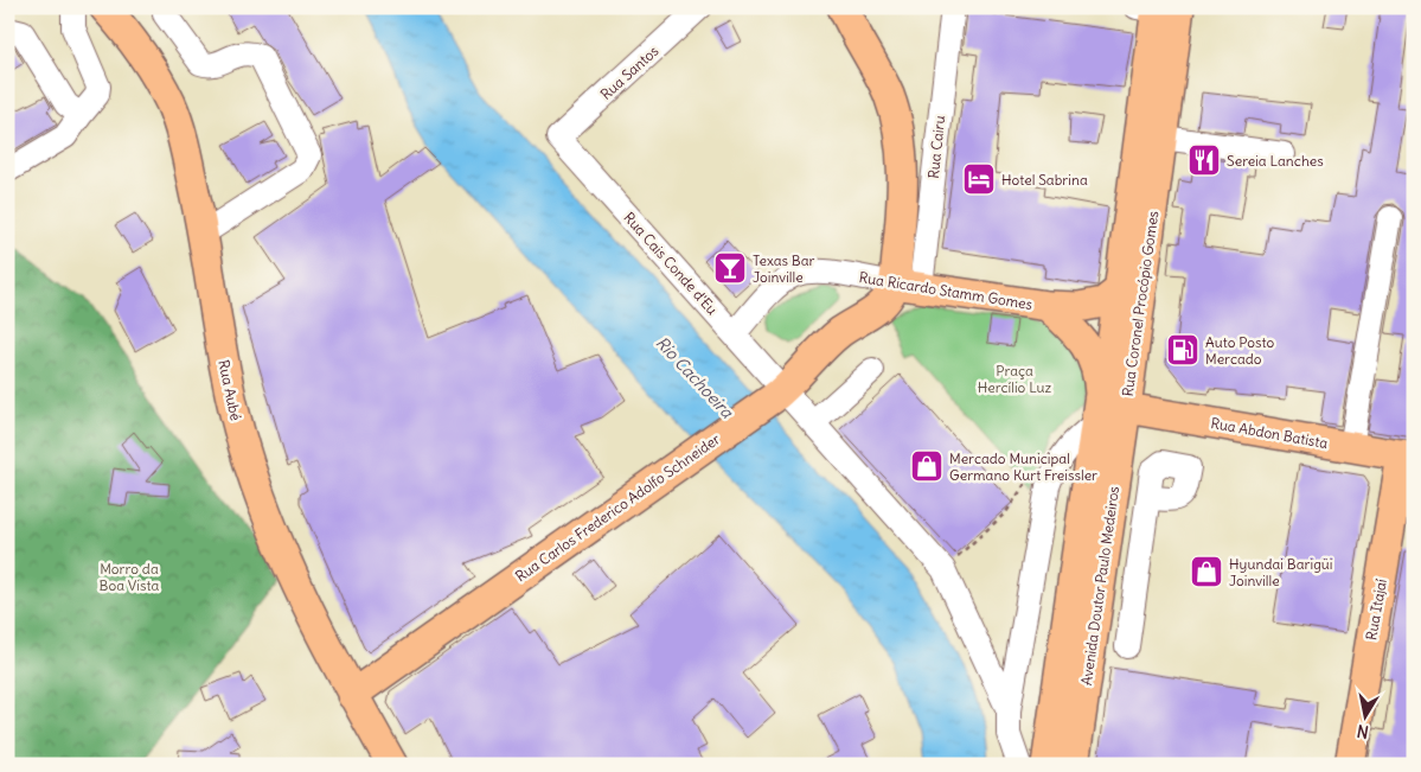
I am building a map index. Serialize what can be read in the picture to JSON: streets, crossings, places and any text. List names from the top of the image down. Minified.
{"streets":{"main road":["Rua Ricardo Stamm Gomes","Rua Coronel Procópio Gomes","Rua Aubé","Rua Abdon Batista","Rua Carlos Frederico Adolfo Schneider","Avenida Doutor Paulo Medeiros","Rua Itajaí"],"street":["Rua Santos","Rua Cairu","Rua Cais Conde d'Eu"]},"crossings":[["Rua Santos","Rua Cais Conde d'Eu"],["Rua Cairu","Rua Ricardo Stamm Gomes"],["Rua Cairu","Rua Carlos Frederico Adolfo Schneider"],["Rua Cais Conde d'Eu","Rua Ricardo Stamm Gomes"],["Rua Cais Conde d'Eu","Rua Carlos Frederico Adolfo Schneider"],["Rua Ricardo Stamm Gomes","Rua Carlos Frederico Adolfo Schneider"],["Rua Ricardo Stamm Gomes","Avenida Doutor Paulo Medeiros"],["Rua Coronel Procópio Gomes","Rua Abdon Batista"],["Rua Coronel Procópio Gomes","Avenida Doutor Paulo Medeiros"],["Rua Aubé","Rua Carlos Frederico Adolfo Schneider"],["Rua Abdon Batista","Avenida Doutor Paulo Medeiros"],["Rua Abdon Batista","Rua Itajaí"]],"water":["Rio Cachoeira"],"parks":["Praça Hercílio Luz","Morro da Boa Vista"],"places":{"restaurant":["Sereia Lanches"],"hotel":["Hotel Sabrina"],"bar":["Texas Bar Joinville"],"fuel station":["Auto Posto Mercado"],"shop":["Mercado Municipal Germano Kurt Freissler","Hyundai Barigüi Joinville"]},"north":"bottom"}
